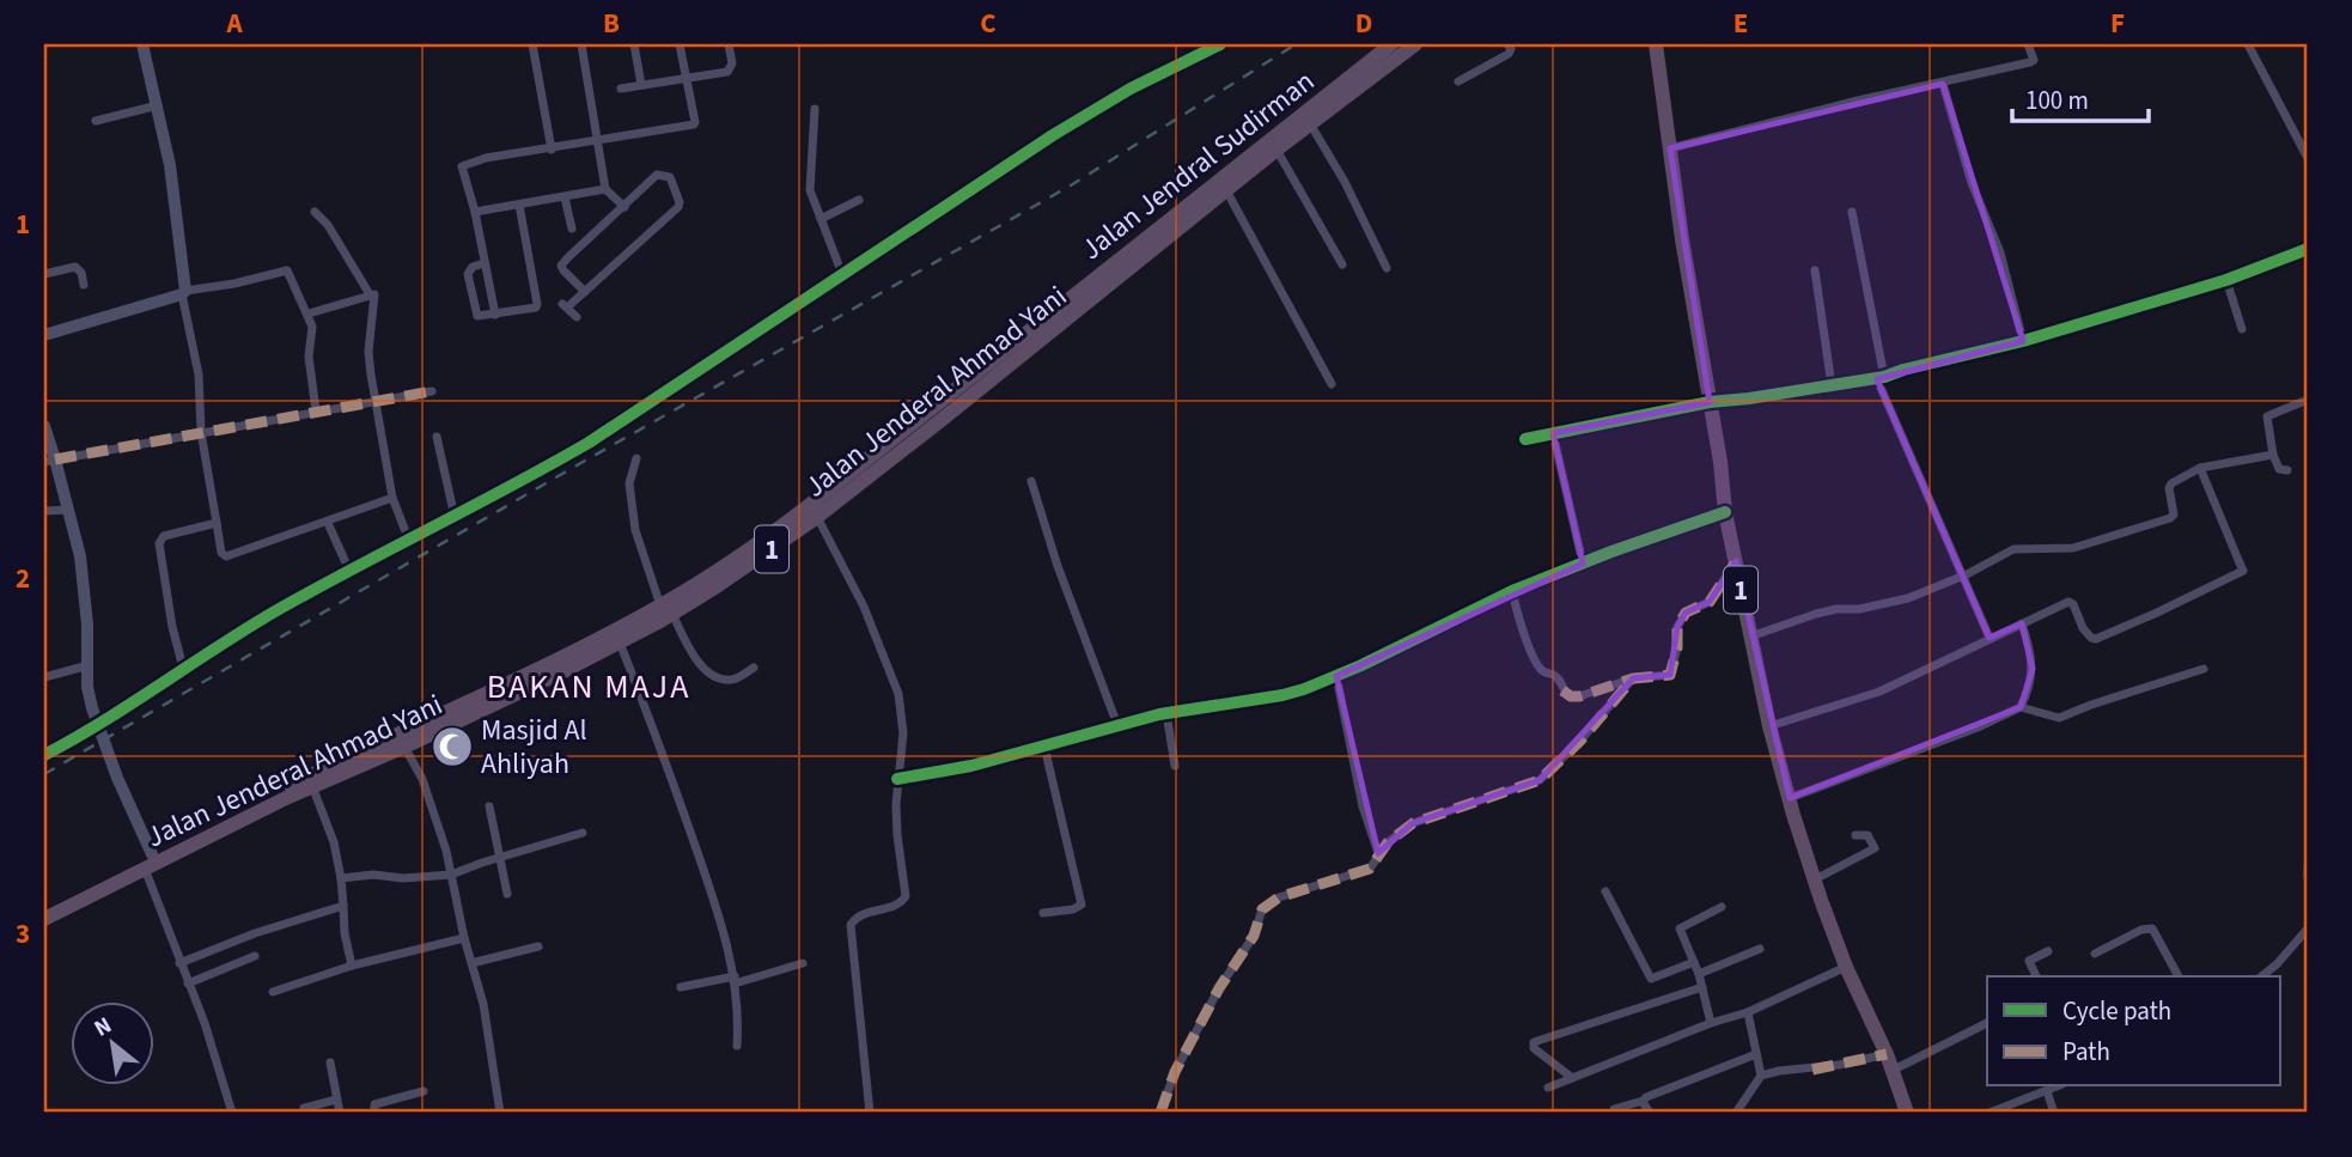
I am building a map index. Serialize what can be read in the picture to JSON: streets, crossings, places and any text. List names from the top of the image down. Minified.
{"streets":{"highway":["Jalan Jendral Sudirman","Jalan Jenderal Ahmad Yani","1"]},"crossings":[["Jalan Jendral Sudirman","Jalan Jenderal Ahmad Yani"]],"districts":["BAKAN MAJA"],"places":{"mosque":["Masjid Al Ahliyah"]},"legend":["Cycle path","Path"],"scale_bar":"100 m","north":"top left","grid":{"columns":["A","B","C","D","E","F"],"rows":["1","2","3"]}}
